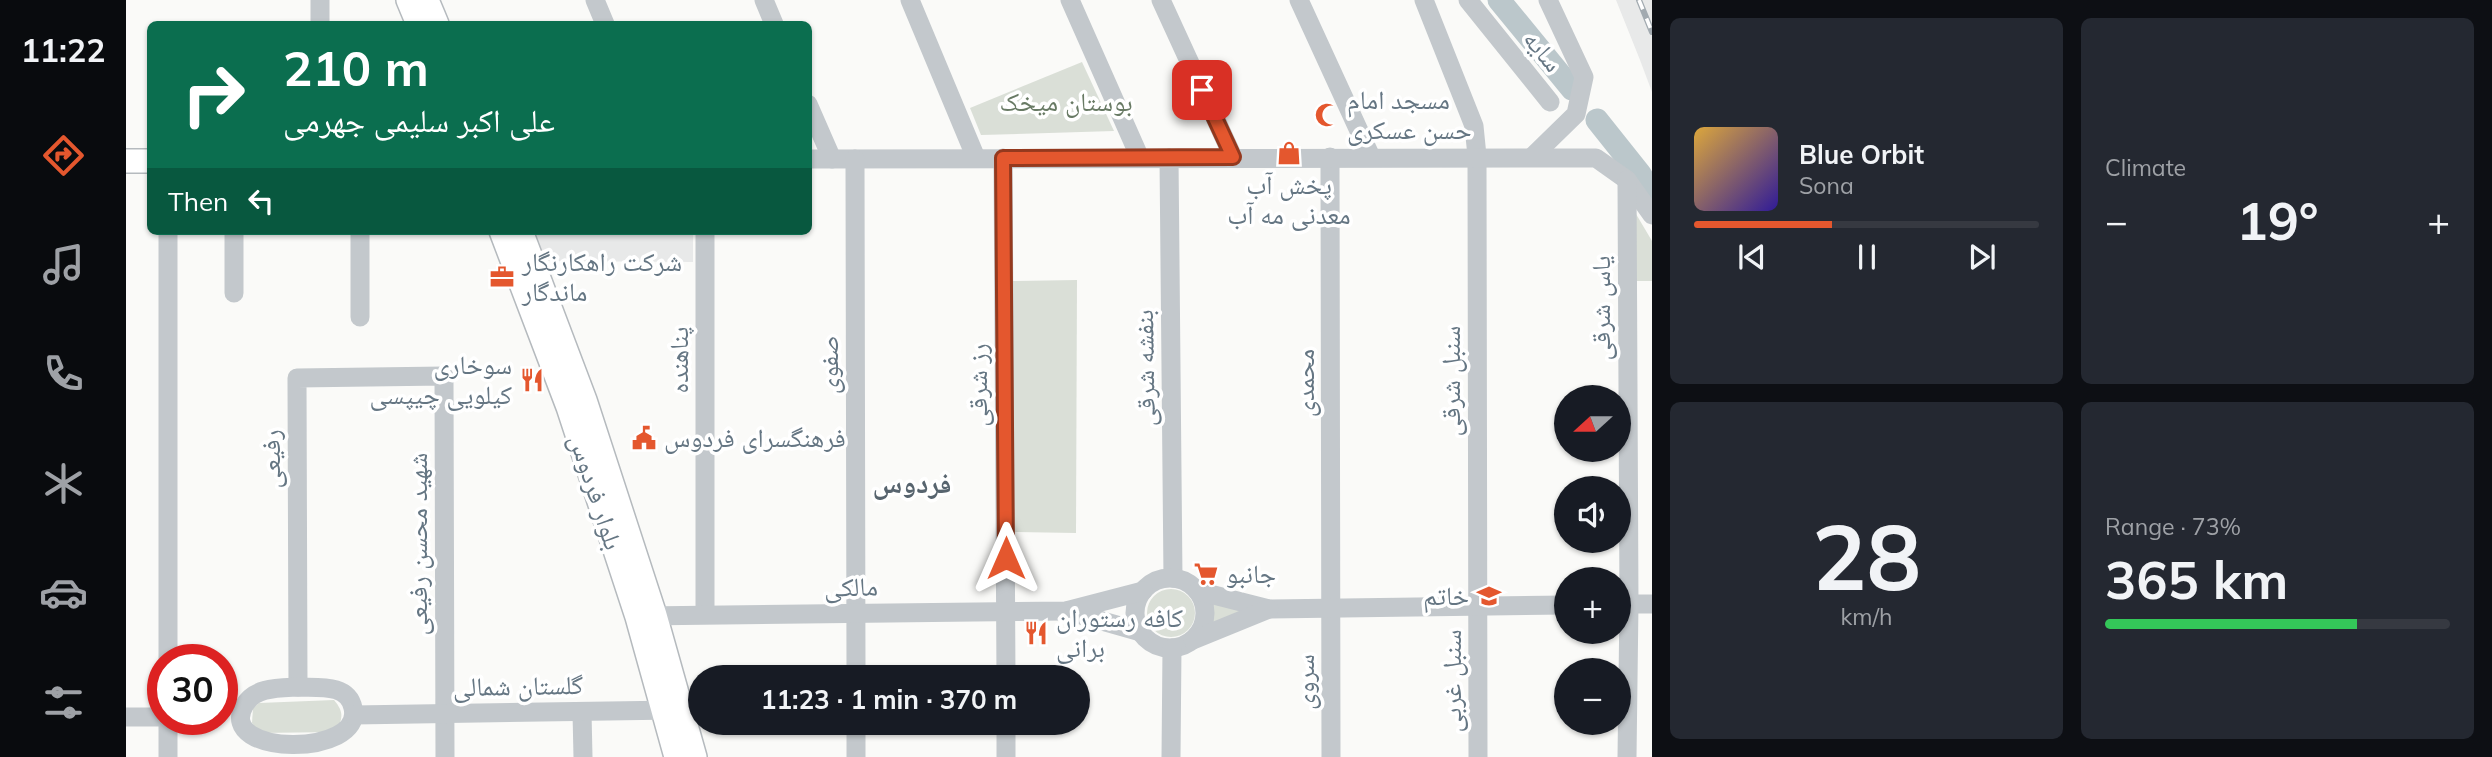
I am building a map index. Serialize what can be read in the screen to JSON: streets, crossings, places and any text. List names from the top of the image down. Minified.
{"streets":{"main road":["بلوار فردوس"],"street":["سایه","یاس شرقی","پناهنده","صفوی","بنفشه شرقی","سنبل شرقی","محمدی","رز شرقی","رفیعی","شهید محسن رفیعی","مالکی","سنبل غربی","سروی","گلستان شمالی"]},"crossings":[["پناهنده","مالکی"],["صفوی","مالکی"],["بنفشه شرقی","مالکی"],["سنبل شرقی","سنبل غربی"],["محمدی","سروی"],["رز شرقی","مالکی"],["رفیعی","شهید محسن رفیعی"],["بلوار فردوس","مالکی"],["بلوار فردوس","گلستان شمالی"],["شهید محسن رفیعی","گلستان شمالی"]],"districts":["فردوس"],"parks":["بوستان میخک"],"places":{"mosque":["مسجد امام حسن عسکری"],"shop":["پخش آب معدنی مه آب"],"office":["شرکت راهکارنگار ماندگار"],"restaurant":["سوخاری كيلويی چيپسی","كافه رستوران برانى"],"public building":["فرهنگسرای فردوس"],"supermarket":["جانبو"],"school or university":["خاتم"]},"north":"left","page":{"tabs":"11:22","tile":["Climate",["28","km/h"],["Range · 73%","365 km"]],"turn":["210 m","علی اکبر سلیمی جهرمی"],"song":["Blue Orbit","Sona"],"then":"Then","heat":["−","19°","+"],"map_buttons":["+","−"],"limit":"30","trip":"11:23 · 1 min · 370 m"}}
